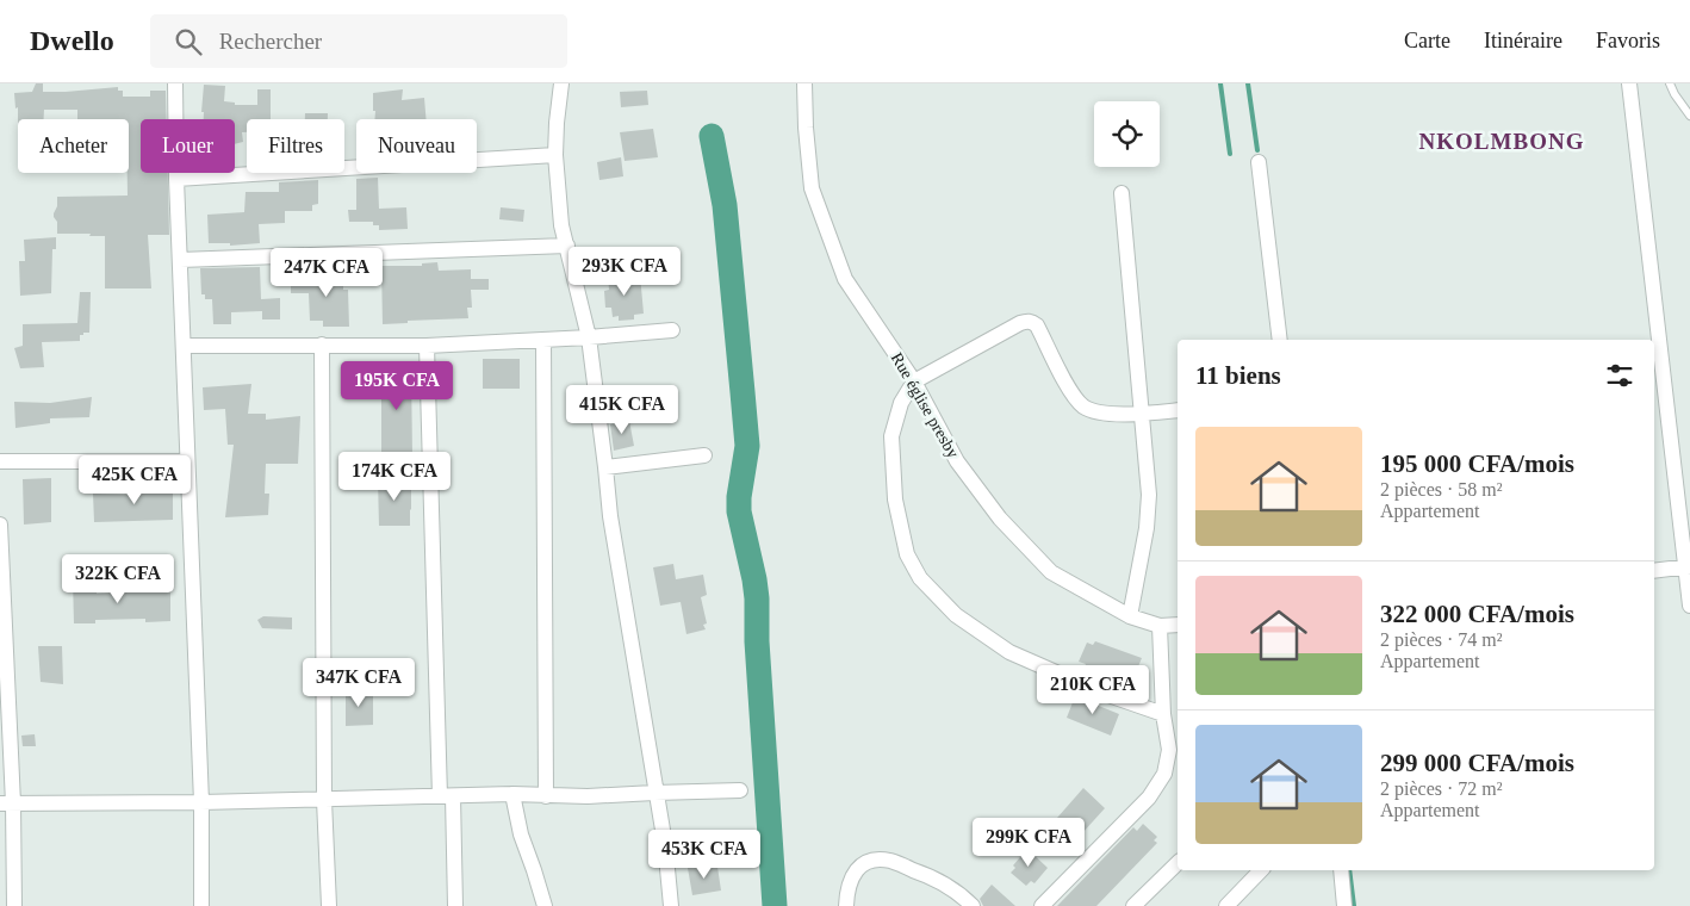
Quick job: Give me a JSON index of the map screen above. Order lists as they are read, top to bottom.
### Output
{
  "streets": {
    "street": ["Rue église presby"]
  },
  "districts": ["NKOLMBONG"],
  "page": {
    "header": "Dwello",
    "search": "Rechercher",
    "nav": ["Carte", "Itinéraire", "Favoris"],
    "chip": [
      "Acheter",
      "Louer",
      "Filtres",
      "Nouveau"
    ],
    "price": [
      "293K CFA",
      "247K CFA",
      "195K CFA",
      "415K CFA",
      "174K CFA",
      "425K CFA",
      "322K CFA",
      "347K CFA",
      "210K CFA",
      "299K CFA",
      "453K CFA"
    ],
    "heading": "11 biens",
    "list": [
      {
        "name": "195 000 CFA/mois",
        "note": "2 pièces · 58 m² · Appartement"
      },
      {
        "name": "322 000 CFA/mois",
        "note": "2 pièces · 74 m² · Appartement"
      },
      {
        "name": "299 000 CFA/mois",
        "note": "2 pièces · 72 m² · Appartement"
      }
    ]
  }
}
